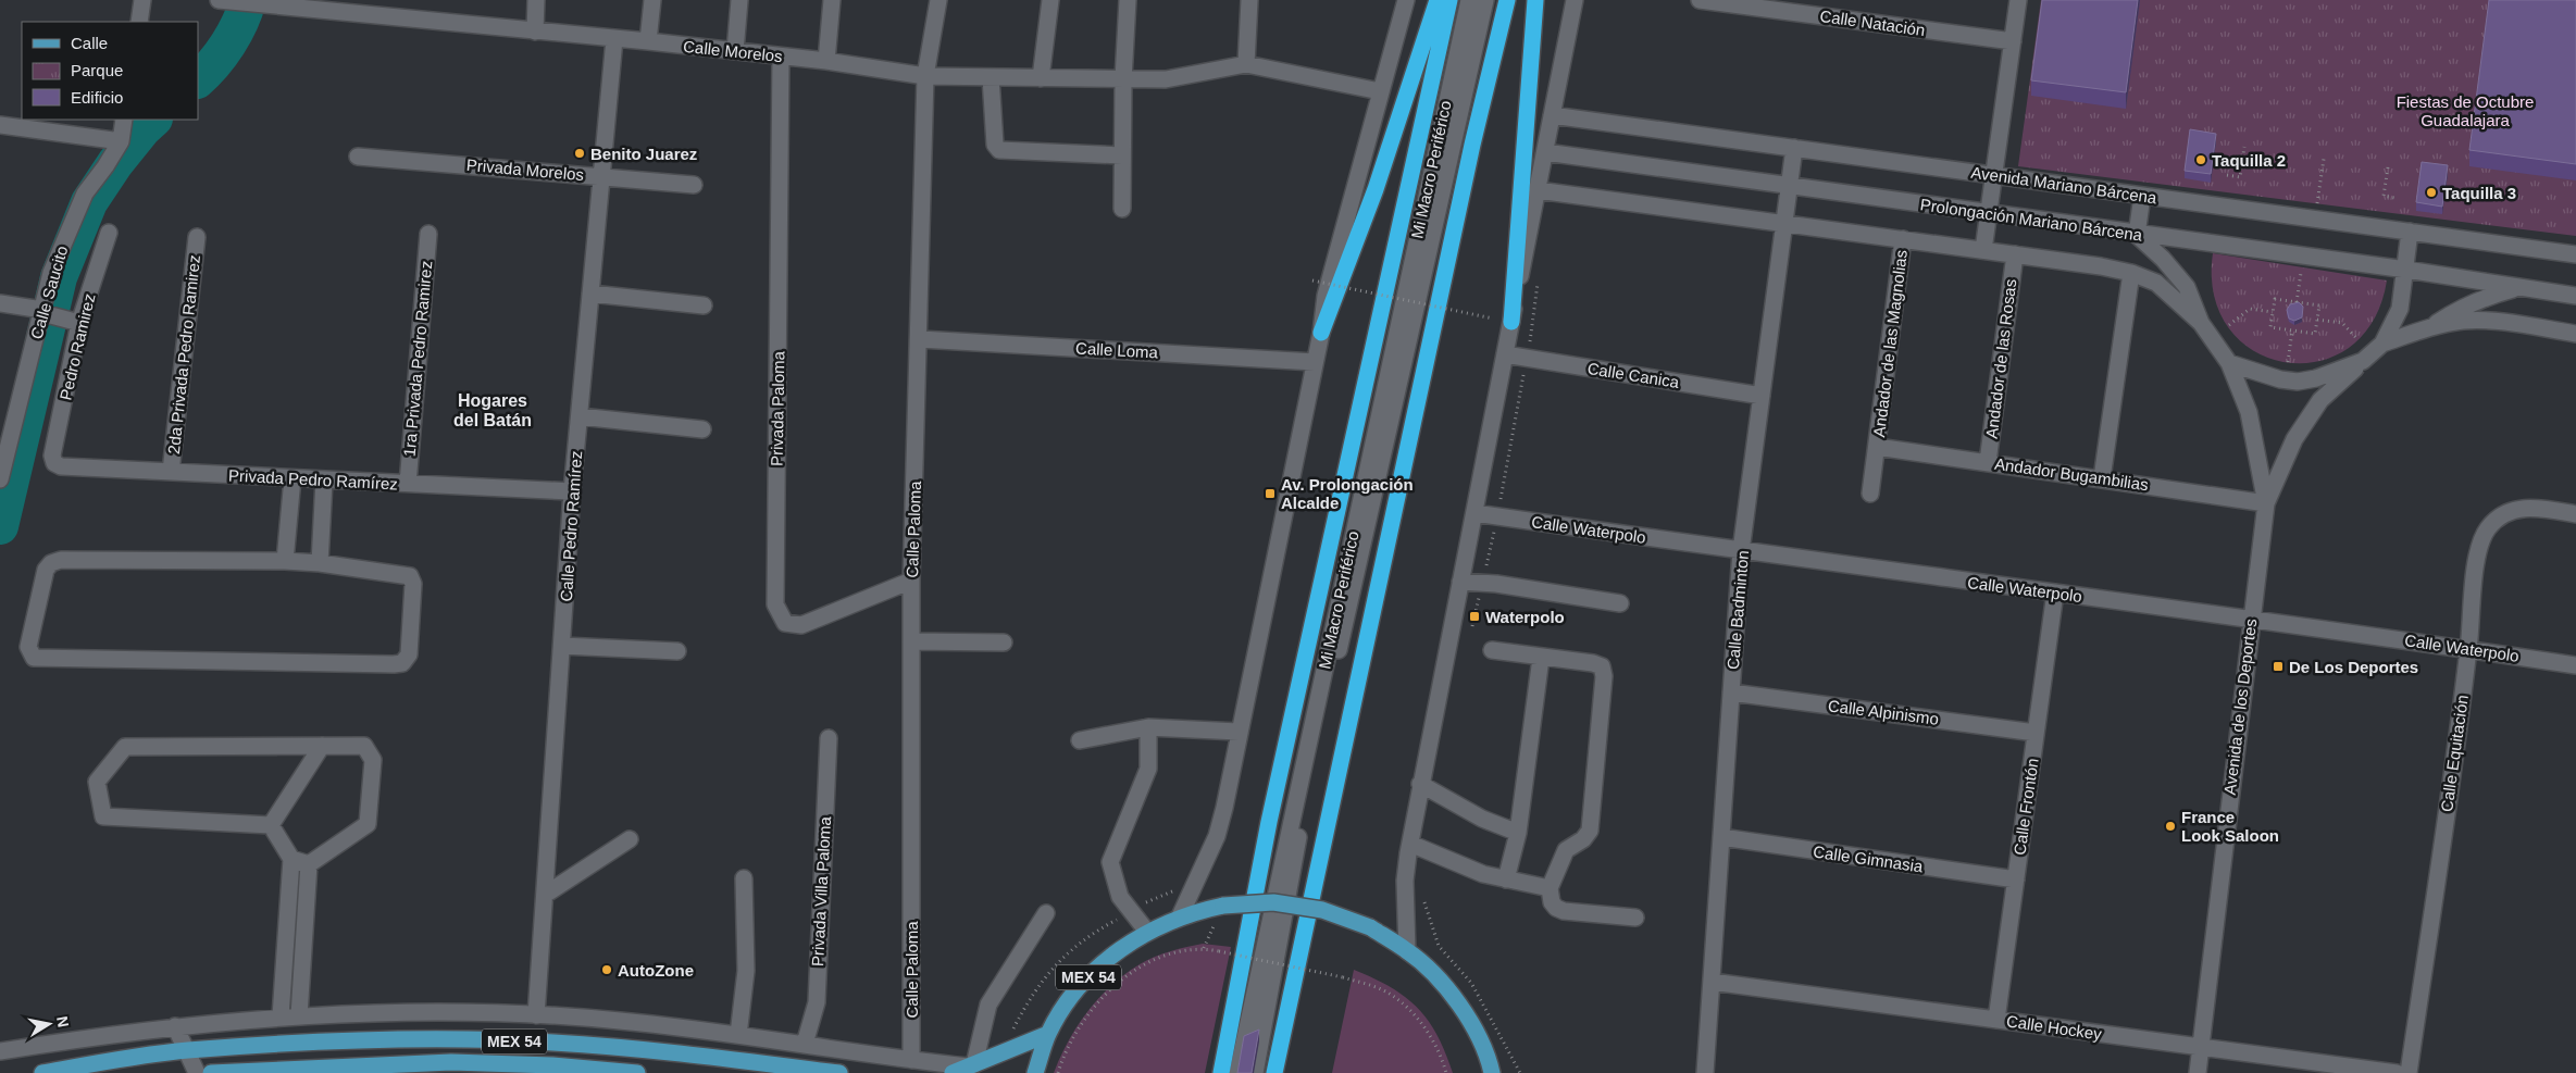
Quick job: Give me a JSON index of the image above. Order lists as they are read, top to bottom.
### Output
{
  "streets": {
    "main road": ["MEX 54"],
    "street": [
      "Calle Natación",
      "Calle Morelos",
      "Privada Morelos",
      "Mi Macro Periférico",
      "Avenida Mariano Bárcena",
      "Prolongación Mariano Bárcena",
      "Calle Saucito",
      "Andador de las Magnolias",
      "Pedro Ramirez",
      "Calle Loma",
      "2da Privada Pedro Ramirez",
      "1ra Privada Pedro Ramirez",
      "Andador de las Rosas",
      "Calle Canica",
      "Privada Paloma",
      "Andador Bugambilias",
      "Privada Pedro Ramírez",
      "Calle Pedro Ramírez",
      "Calle Paloma",
      "Calle Waterpolo",
      "Calle Badminton",
      "Avenida de los Deportes",
      "Calle Alpinismo",
      "Calle Equitación",
      "Calle Frontón",
      "Calle Gimnasia",
      "Privada Villa Paloma",
      "Calle Hockey"
    ]
  },
  "crossings": [
    ["Calle Morelos", "Privada Paloma"],
    ["Calle Morelos", "Calle Pedro Ramírez"],
    ["Calle Morelos", "Calle Paloma"],
    ["Privada Morelos", "Calle Pedro Ramírez"],
    ["Avenida Mariano Bárcena", "Calle Badminton"],
    ["Avenida Mariano Bárcena", "Avenida de los Deportes"],
    ["Prolongación Mariano Bárcena", "Calle Badminton"],
    ["Prolongación Mariano Bárcena", "Avenida de los Deportes"],
    ["Andador de las Magnolias", "Andador Bugambilias"],
    ["Pedro Ramirez", "Privada Pedro Ramírez"],
    ["Calle Loma", "Calle Paloma"],
    ["2da Privada Pedro Ramirez", "Privada Pedro Ramírez"],
    ["1ra Privada Pedro Ramirez", "Privada Pedro Ramírez"],
    ["Andador de las Rosas", "Andador Bugambilias"],
    ["Calle Canica", "Calle Badminton"],
    ["Privada Paloma", "Calle Paloma"],
    ["Andador Bugambilias", "Avenida de los Deportes"],
    ["Privada Pedro Ramírez", "Calle Pedro Ramírez"],
    ["Calle Waterpolo", "Calle Badminton"],
    ["Calle Waterpolo", "Avenida de los Deportes"],
    ["Calle Waterpolo", "Calle Equitación"],
    ["Calle Waterpolo", "Calle Frontón"],
    ["Calle Badminton", "Calle Alpinismo"],
    ["Calle Badminton", "Calle Gimnasia"],
    ["Calle Badminton", "Calle Hockey"],
    ["Avenida de los Deportes", "Calle Hockey"],
    ["Calle Alpinismo", "Calle Frontón"],
    ["Calle Frontón", "Calle Gimnasia"],
    ["Calle Frontón", "Calle Hockey"]
  ],
  "districts": ["Hogares del Batán"],
  "parks": ["Fiestas de Octubre Guadalajara"],
  "places": {
    "other": [
      "Benito Juarez",
      "Taquilla 2",
      "Taquilla 3",
      "France Look Saloon",
      "AutoZone"
    ],
    "transit": ["Av. Prolongación Alcalde", "Waterpolo", "De Los Deportes"]
  },
  "legend": ["Calle", "Parque", "Edificio"],
  "north": "right"
}
